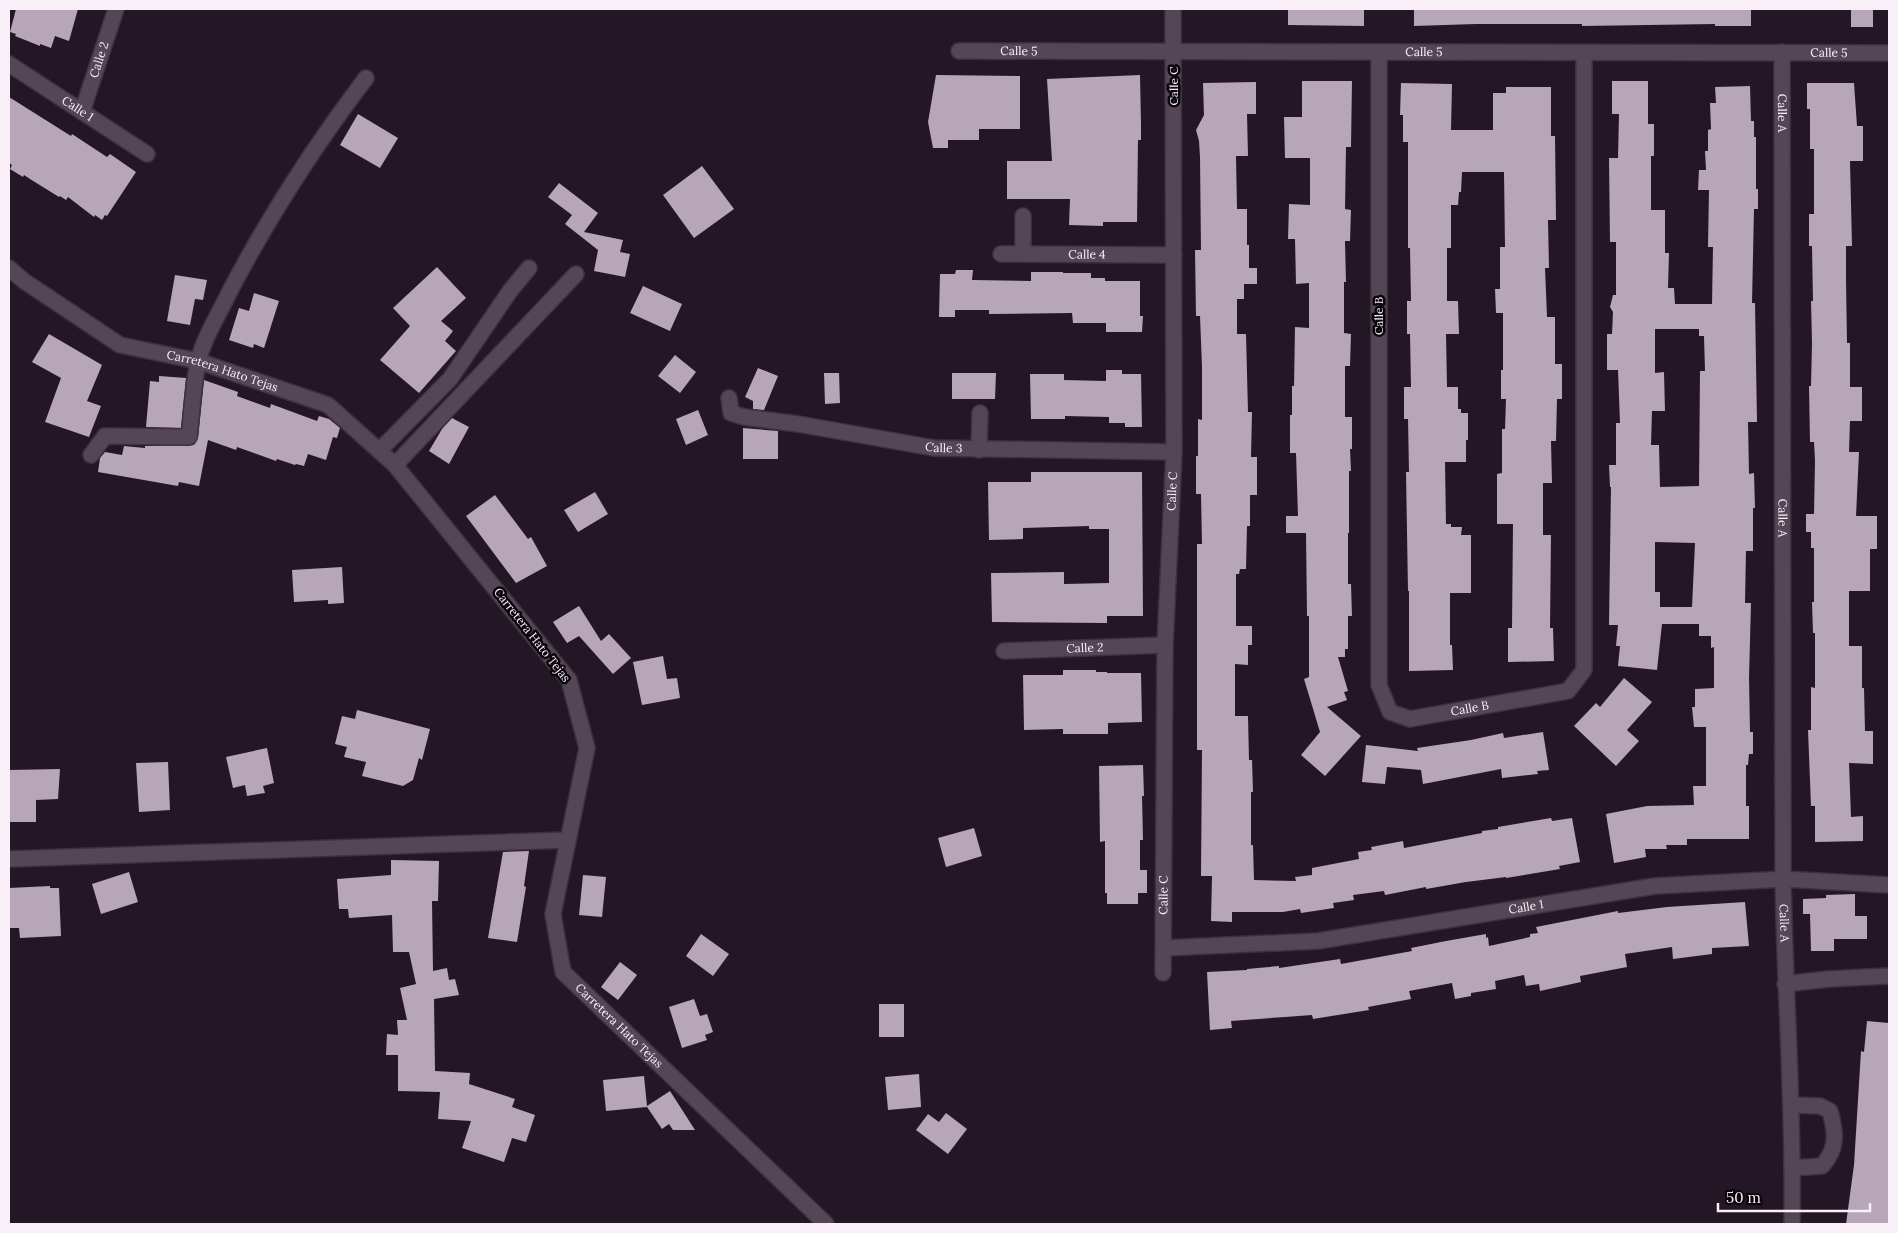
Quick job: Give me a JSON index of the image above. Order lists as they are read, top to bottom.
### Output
{
  "streets": {
    "street": [
      "Calle 5",
      "Calle 2",
      "Calle C",
      "Calle 1",
      "Calle A",
      "Calle 4",
      "Calle B",
      "Carretera Hato Tejas",
      "Calle 3"
    ]
  },
  "crossings": [
    ["Calle 5", "Calle C"],
    ["Calle 5", "Calle A"],
    ["Calle 5", "Calle B"],
    ["Calle 2", "Calle C"],
    ["Calle 2", "Calle 1"],
    ["Calle C", "Calle 1"],
    ["Calle C", "Calle 4"],
    ["Calle C", "Calle 3"],
    ["Calle 1", "Calle A"]
  ],
  "scale_bar": "50 m"
}
